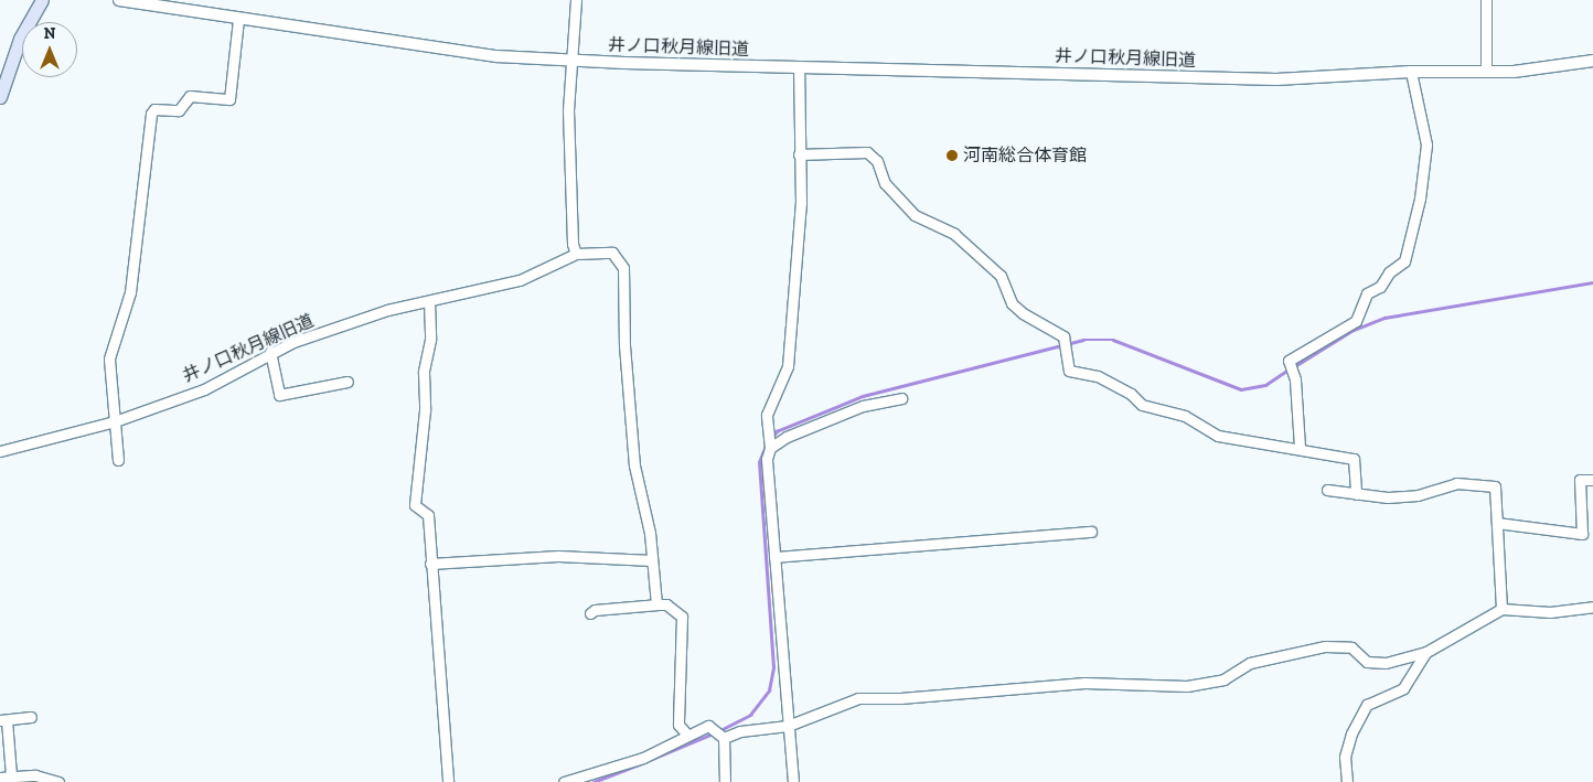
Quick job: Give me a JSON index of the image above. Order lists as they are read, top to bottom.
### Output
{
  "streets": {
    "street": ["井ノ口秋月線旧道"]
  },
  "places": ["河南総合体育館"],
  "north": "top"
}
